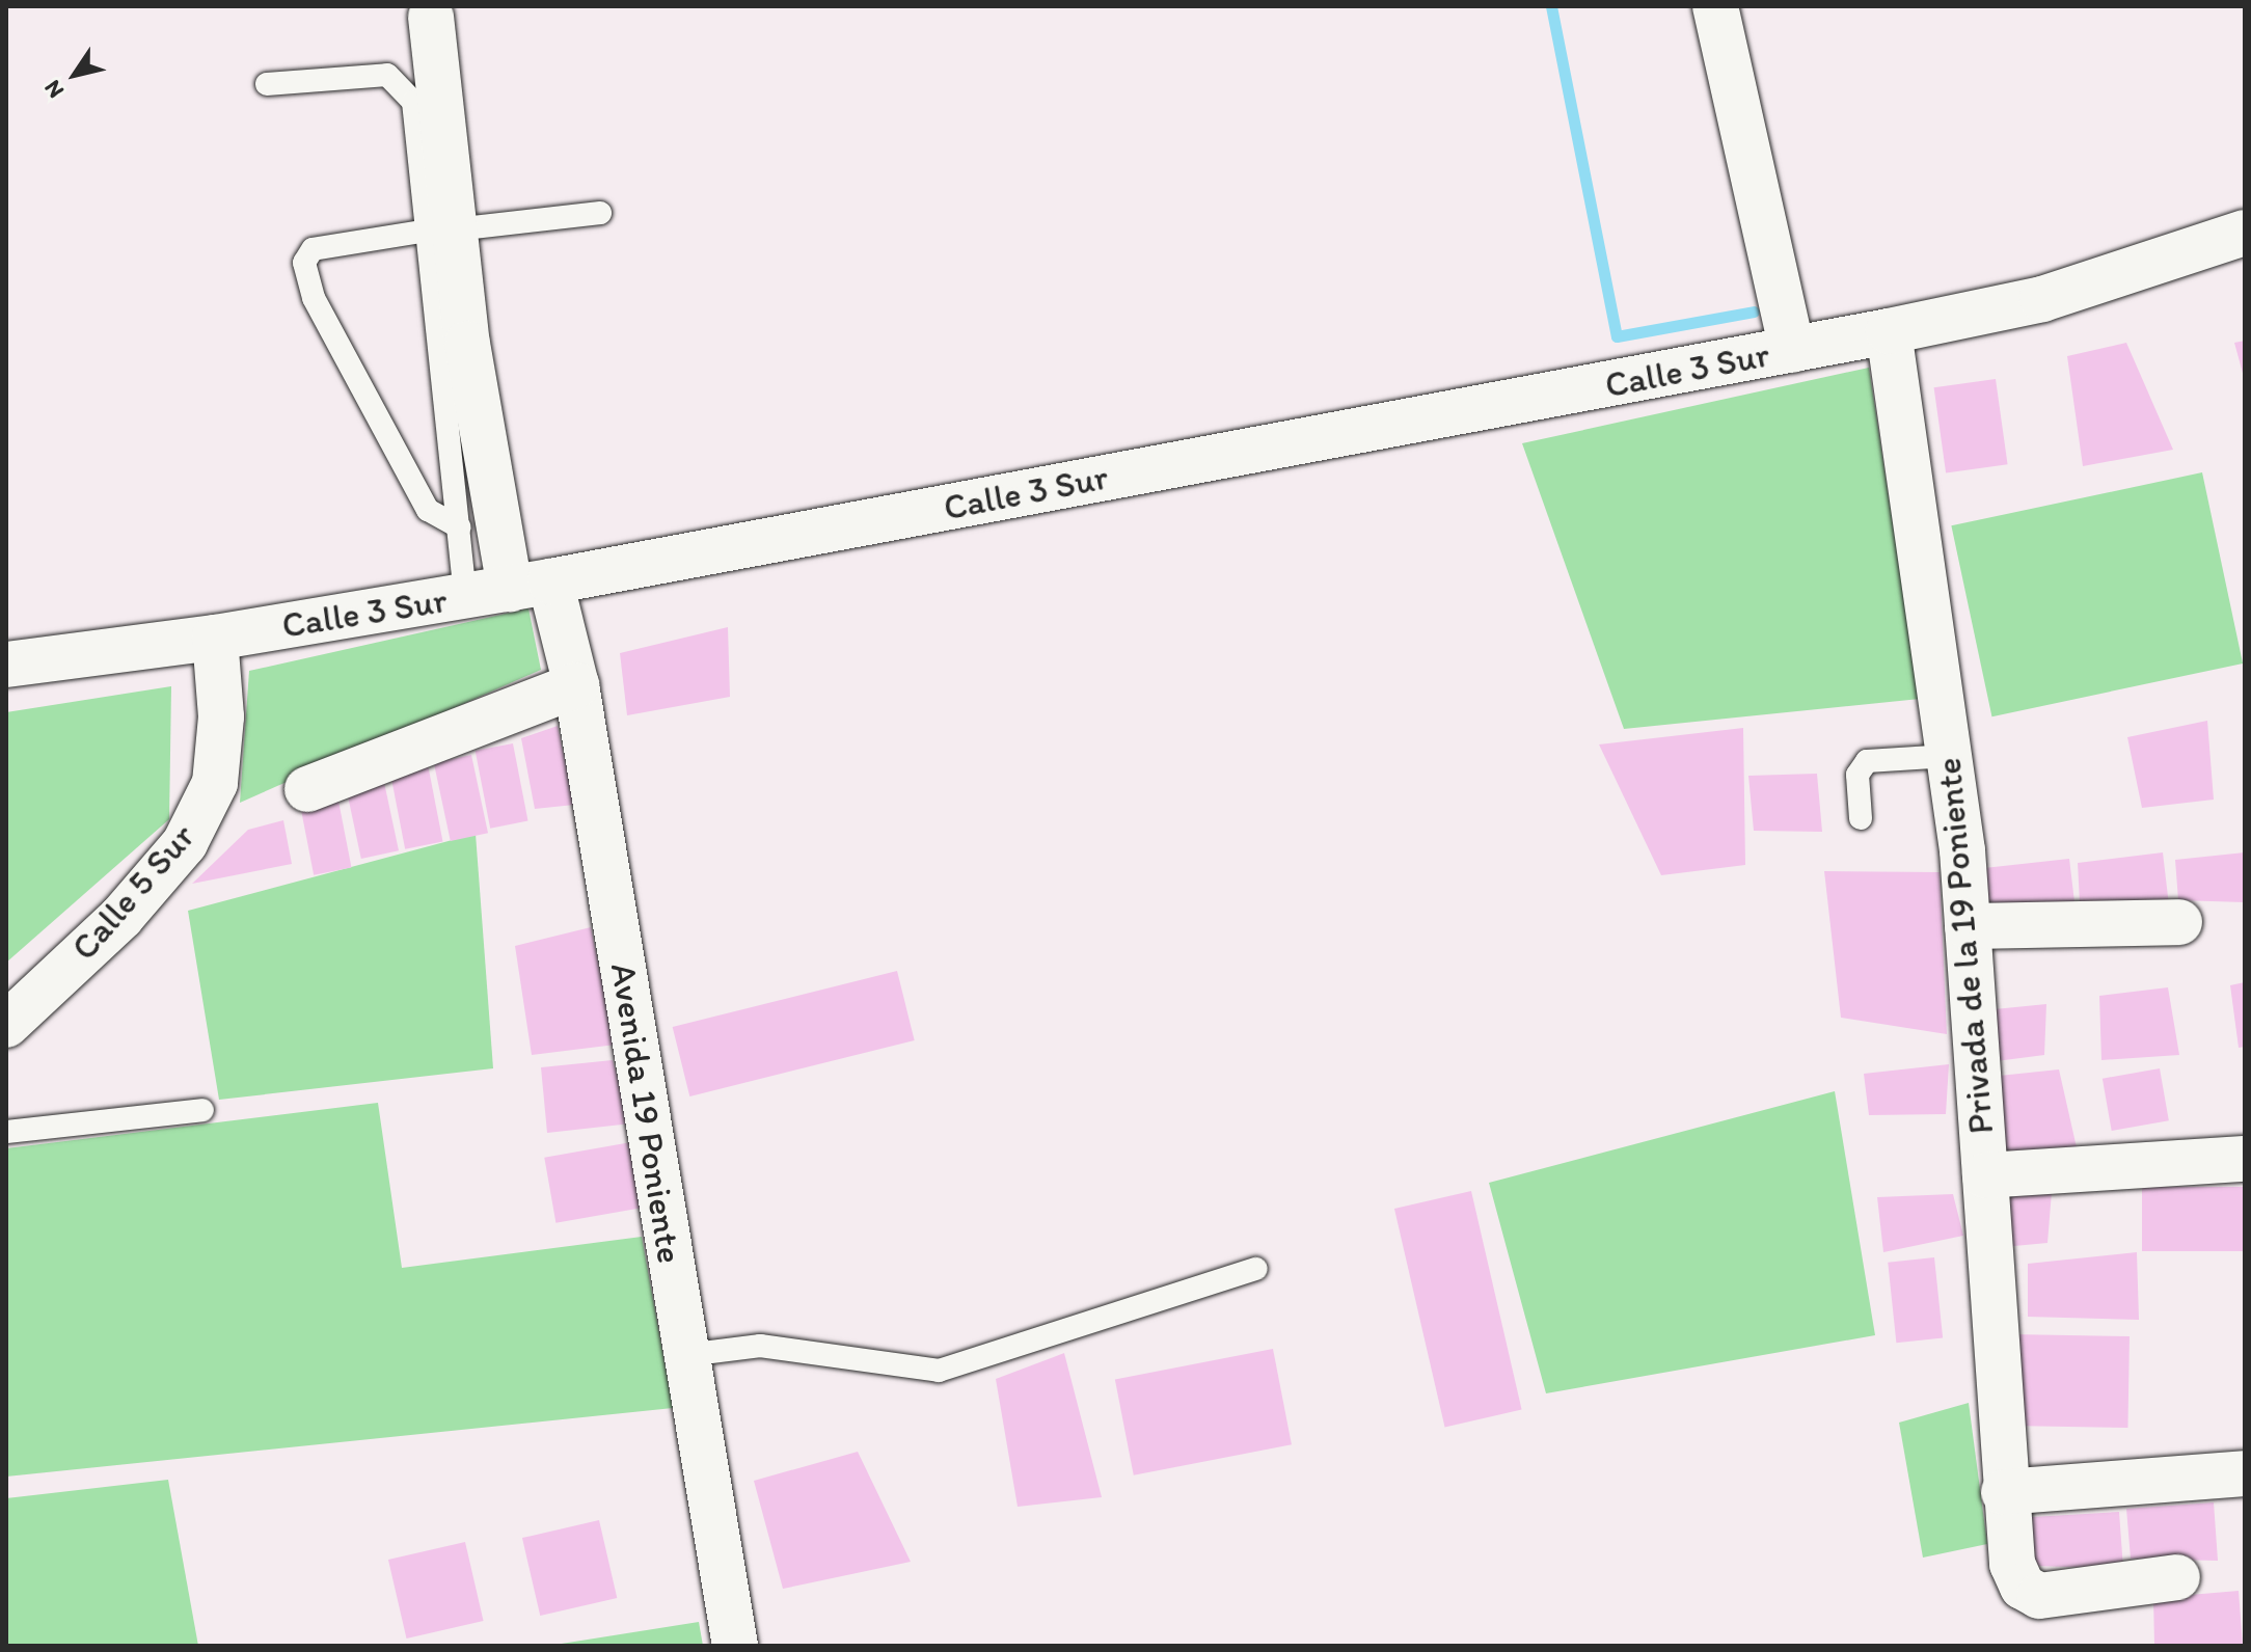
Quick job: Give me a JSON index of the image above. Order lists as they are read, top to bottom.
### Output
{
  "streets": {
    "street": [
      "Calle 3 Sur",
      "Calle 5 Sur",
      "Privada de la 19 Poniente",
      "Avenida 19 Poniente"
    ]
  },
  "crossings": [
    ["Calle 3 Sur", "Calle 5 Sur"],
    ["Calle 3 Sur", "Privada de la 19 Poniente"],
    ["Calle 3 Sur", "Avenida 19 Poniente"]
  ],
  "north": "bottom left"
}
